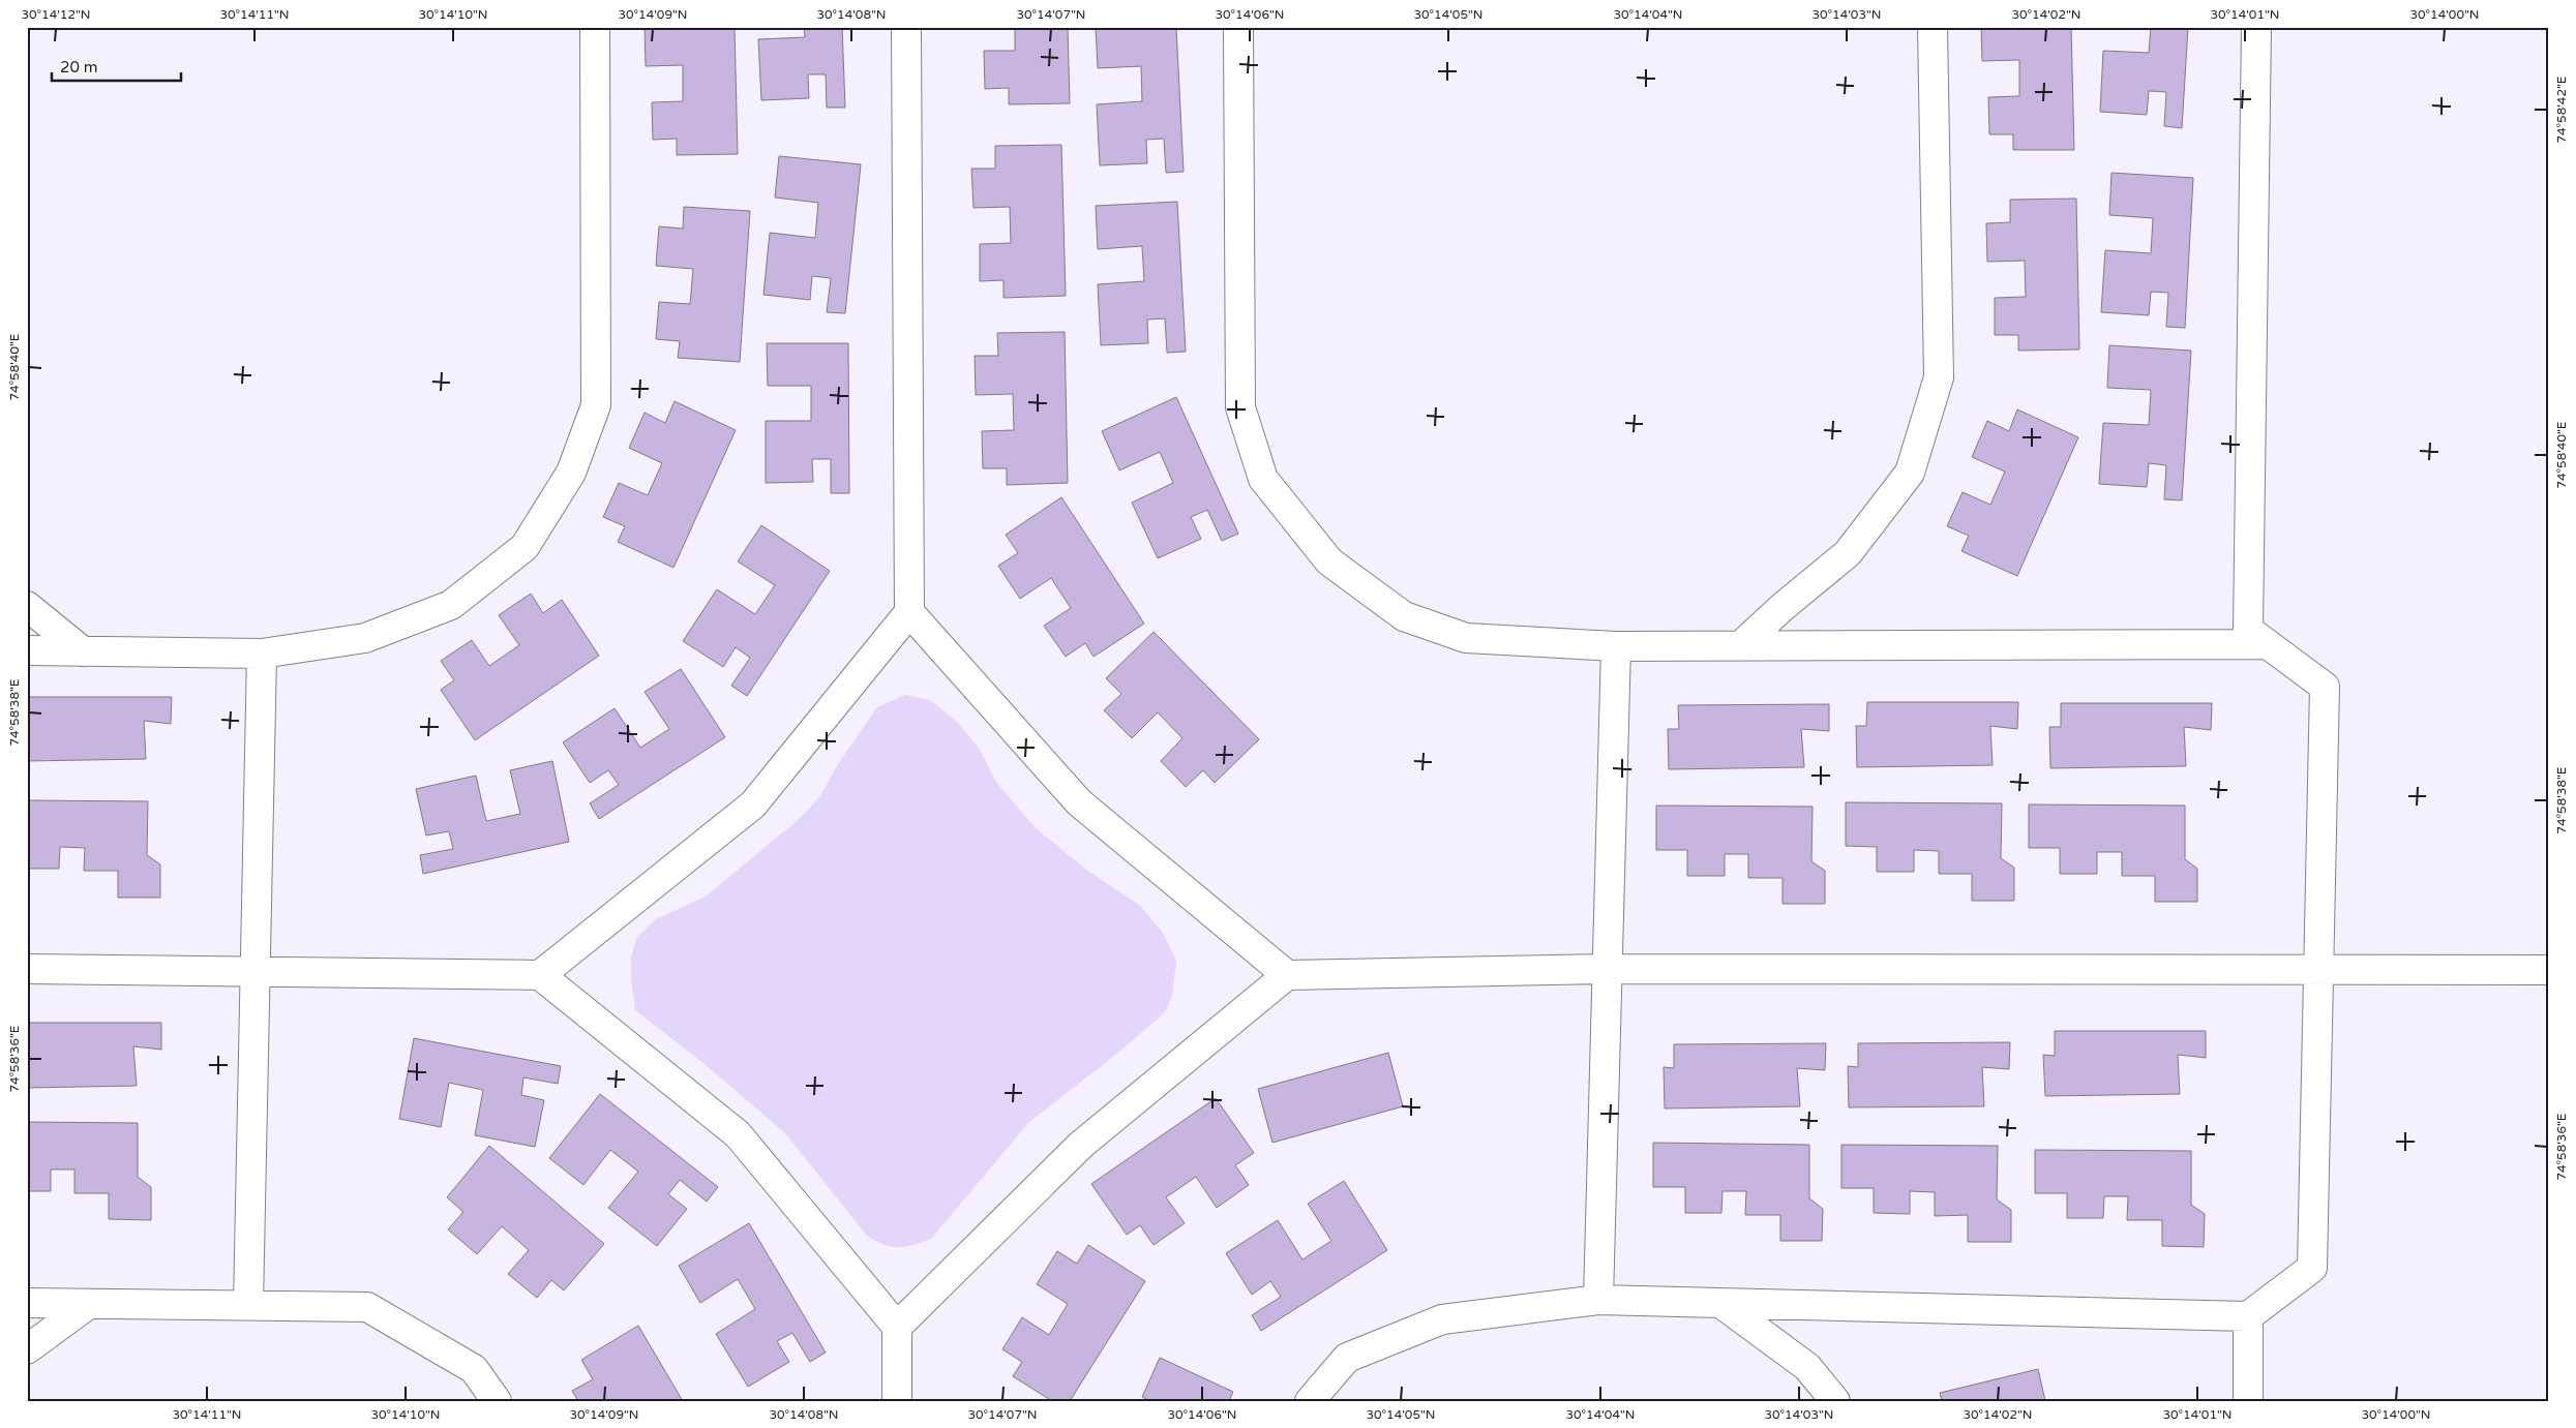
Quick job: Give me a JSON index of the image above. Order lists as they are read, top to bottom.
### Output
{
  "scale_bar": "20 m",
  "coordinates": [
    "30°14'12\"N",
    "30°14'11\"N",
    "30°14'10\"N",
    "30°14'09\"N",
    "30°14'08\"N",
    "30°14'07\"N",
    "30°14'06\"N",
    "30°14'05\"N",
    "30°14'04\"N",
    "30°14'03\"N",
    "30°14'02\"N",
    "30°14'01\"N",
    "30°14'00\"N",
    "74°58'42\"E",
    "74°58'40\"E",
    "74°58'38\"E",
    "74°58'36\"E"
  ]
}
